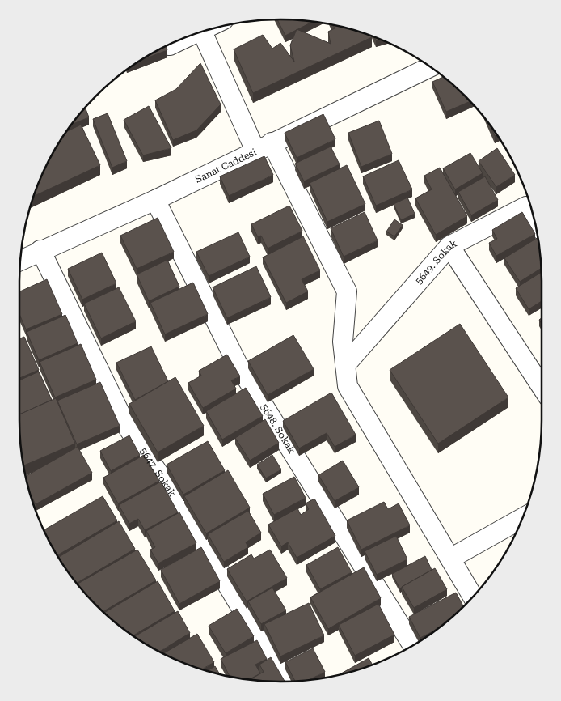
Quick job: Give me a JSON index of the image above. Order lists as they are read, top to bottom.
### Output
{
  "streets": {
    "street": [
      "Sanat Caddesi",
      "5649. Sokak",
      "5648. Sokak",
      "5647. Sokak"
    ]
  },
  "crossings": [
    ["Sanat Caddesi", "5648. Sokak"],
    ["Sanat Caddesi", "5647. Sokak"]
  ]
}
